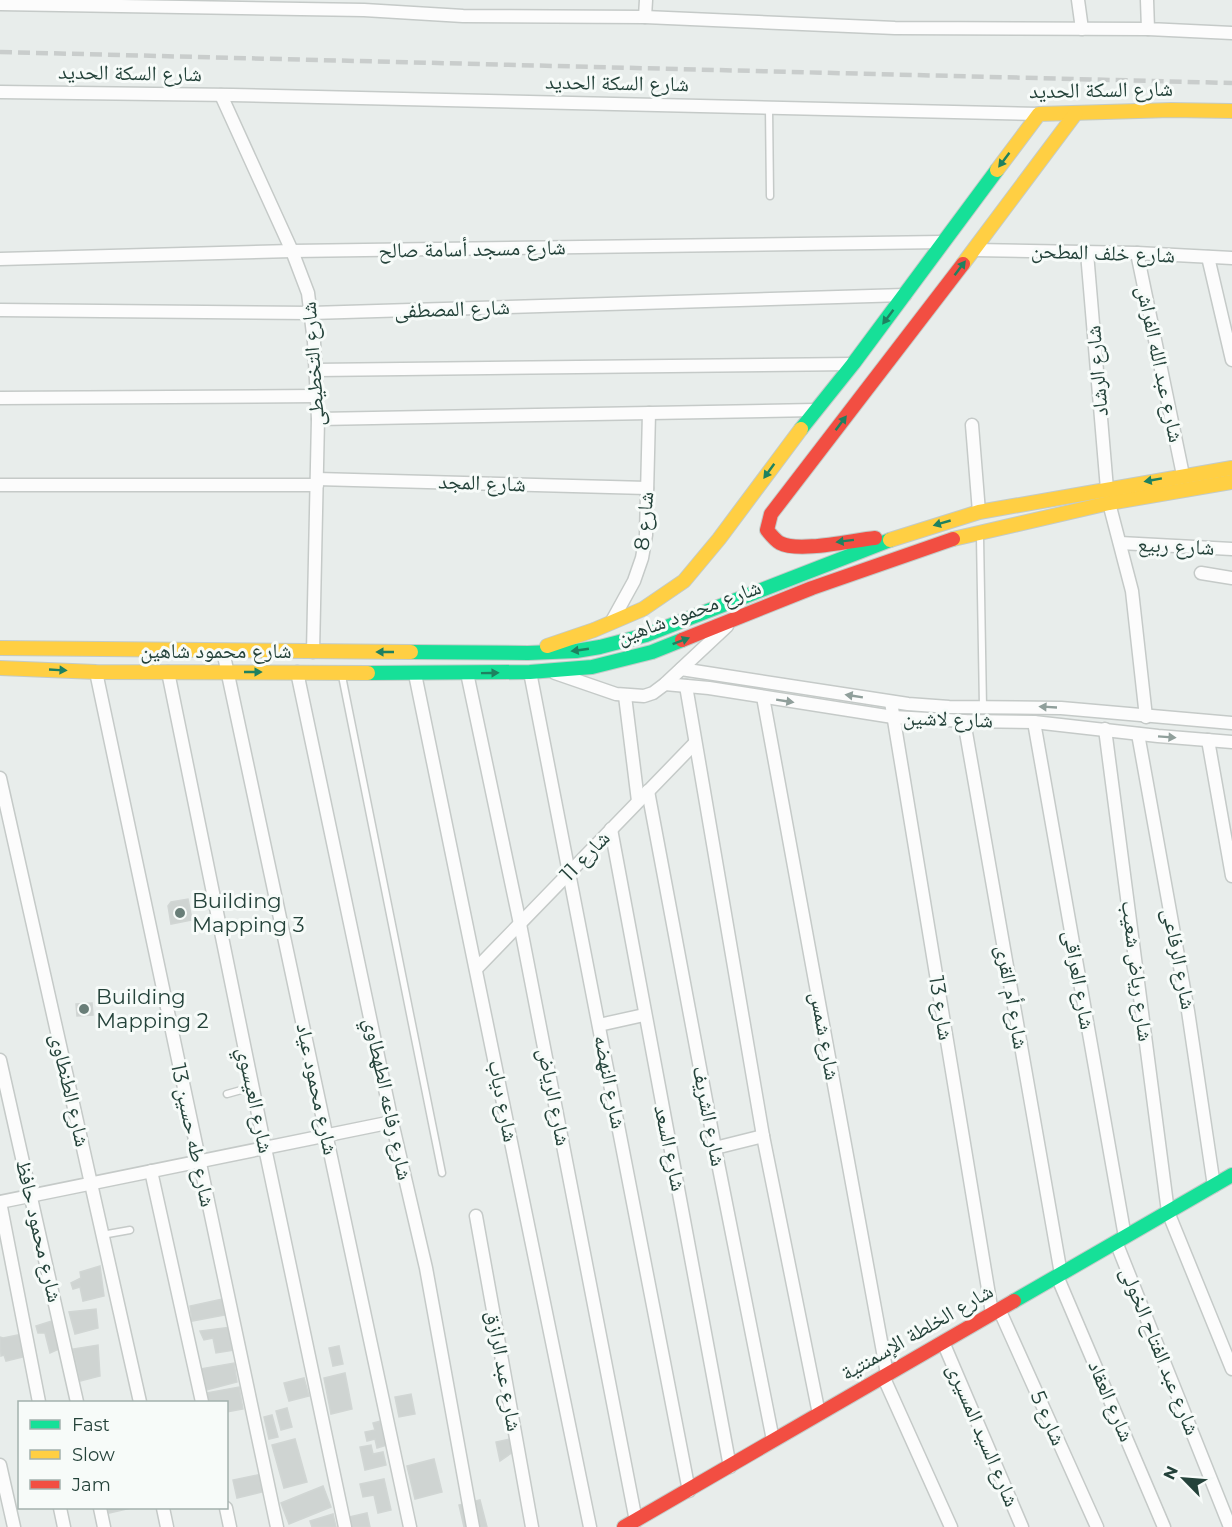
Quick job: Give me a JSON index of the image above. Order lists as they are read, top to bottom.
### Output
{
  "streets": {
    "main road": ["شارع السكة الحديد", "شارع محمود شاهين", "شارع الخلطة الإسمنتية"],
    "street": [
      "شارع مسجد أسامة صالح",
      "شارع خلف المطحن",
      "شارع المصطفى",
      "شارع التخطيطى",
      "شارع عبد الله الفراش",
      "شارع الرشاد",
      "شارع المجد",
      "شارع 8",
      "شارع ربيع",
      "شارع لاشين",
      "شارع 11",
      "شارع الرفاعى",
      "شارع رياض شعيب",
      "شارع العراقى",
      "شارع أم القرى",
      "شارع 13",
      "شارع شمس",
      "شارع النهضه",
      "شارع محمود عياد",
      "شارع الطنطاوى",
      "شارع الرياض",
      "شارع رفاعه الطهطاوي",
      "شارع العيسوي",
      "شارع دياب",
      "شارع الشريف",
      "شارع طه حسين 13",
      "شارع السعد",
      "شارع محمود حافظ",
      "شارع عبد الفتاح الخولى",
      "شارع عبد الرازق",
      "شارع العقاد",
      "شارع 5",
      "شارع السيد المسيرى"
    ]
  },
  "crossings": [
    ["شارع السكة الحديد", "شارع التخطيطى"],
    ["شارع مسجد أسامة صالح", "شارع التخطيطى"],
    ["شارع خلف المطحن", "شارع عبد الله الفراش"],
    ["شارع خلف المطحن", "شارع الرشاد"],
    ["شارع المصطفى", "شارع التخطيطى"],
    ["شارع التخطيطى", "شارع المجد"],
    ["شارع التخطيطى", "شارع محمود شاهين"],
    ["شارع عبد الله الفراش", "شارع محمود شاهين"],
    ["شارع الرشاد", "شارع محمود شاهين"],
    ["شارع المجد", "شارع 8"],
    ["شارع محمود شاهين", "شارع النهضه"],
    ["شارع محمود شاهين", "شارع محمود عياد"],
    ["شارع محمود شاهين", "شارع الرياض"],
    ["شارع محمود شاهين", "شارع رفاعه الطهطاوي"],
    ["شارع محمود شاهين", "شارع العيسوي"],
    ["شارع محمود شاهين", "شارع دياب"],
    ["شارع محمود شاهين", "شارع طه حسين 13"],
    ["شارع لاشين", "شارع الرفاعى"],
    ["شارع لاشين", "شارع رياض شعيب"],
    ["شارع لاشين", "شارع العراقى"],
    ["شارع لاشين", "شارع أم القرى"],
    ["شارع لاشين", "شارع 13"],
    ["شارع لاشين", "شارع شمس"],
    ["شارع 11", "شارع النهضه"],
    ["شارع 11", "شارع الرياض"],
    ["شارع 11", "شارع دياب"],
    ["شارع 11", "شارع الشريف"],
    ["شارع 11", "شارع السعد"],
    ["شارع الرفاعى", "شارع الخلطة الإسمنتية"],
    ["شارع رياض شعيب", "شارع الخلطة الإسمنتية"],
    ["شارع العراقى", "شارع الخلطة الإسمنتية"],
    ["شارع العراقى", "شارع عبد الفتاح الخولى"],
    ["شارع أم القرى", "شارع الخلطة الإسمنتية"],
    ["شارع أم القرى", "شارع العقاد"],
    ["شارع 13", "شارع الخلطة الإسمنتية"],
    ["شارع 13", "شارع 5"],
    ["شارع شمس", "شارع الخلطة الإسمنتية"],
    ["شارع النهضه", "شارع الخلطة الإسمنتية"],
    ["شارع الرياض", "شارع الخلطة الإسمنتية"],
    ["شارع الشريف", "شارع الخلطة الإسمنتية"],
    ["شارع السعد", "شارع الخلطة الإسمنتية"],
    ["شارع الخلطة الإسمنتية", "شارع عبد الفتاح الخولى"],
    ["شارع الخلطة الإسمنتية", "شارع العقاد"],
    ["شارع الخلطة الإسمنتية", "شارع 5"],
    ["شارع الخلطة الإسمنتية", "شارع السيد المسيرى"]
  ],
  "places": ["Building Mapping 3", "Building Mapping 2"],
  "legend": ["Fast", "Slow", "Jam"],
  "north": "top left"
}
